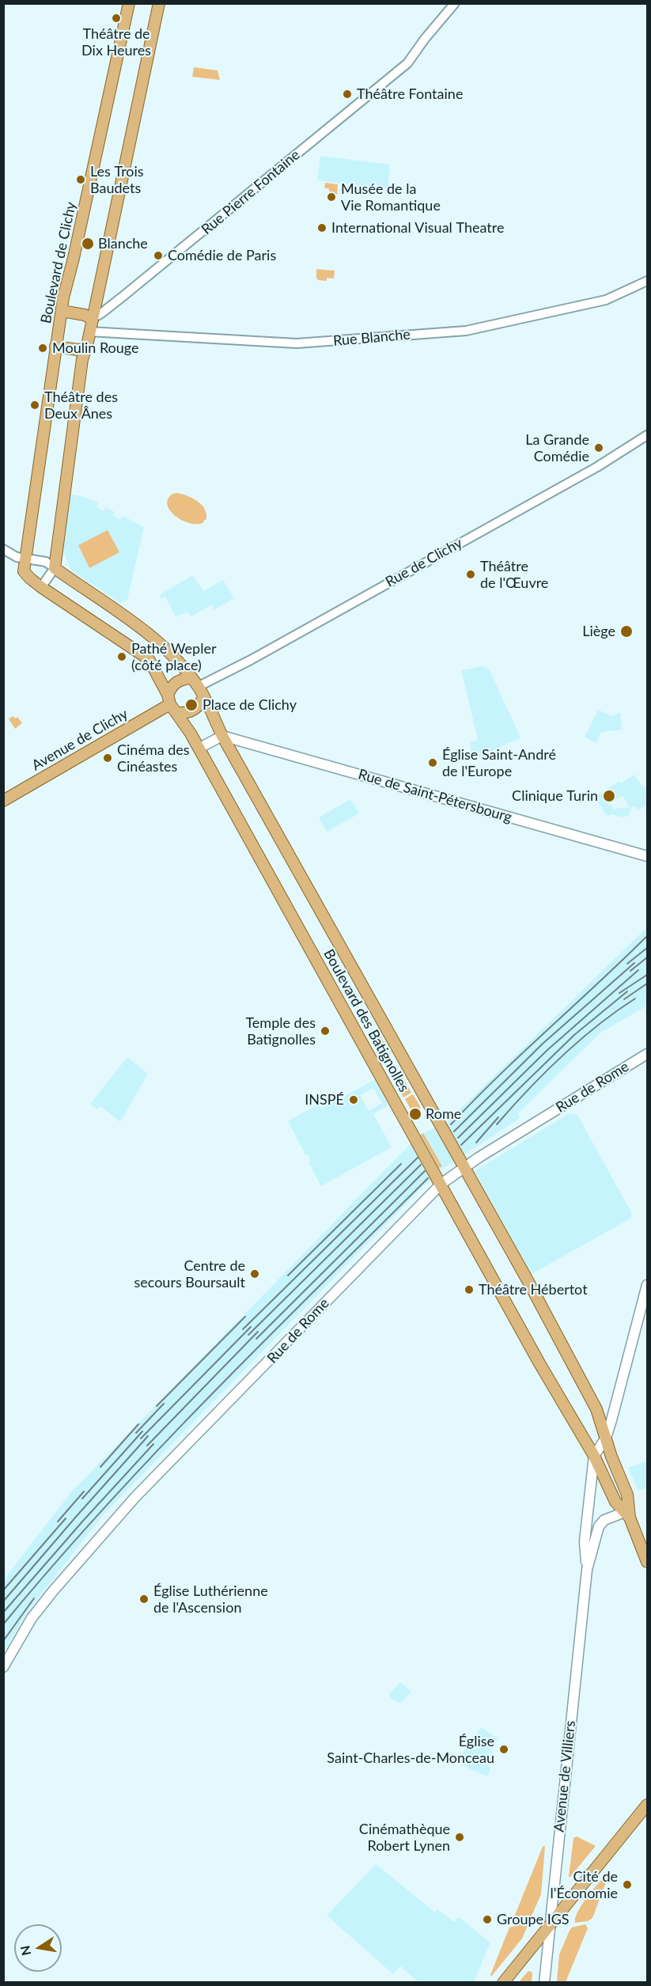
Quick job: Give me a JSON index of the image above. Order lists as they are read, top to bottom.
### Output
{
  "streets": {
    "main road": [
      "Boulevard de Clichy",
      "Avenue de Clichy",
      "Rue de Saint-Pétersbourg",
      "Boulevard des Batignolles",
      "Rue de Rome",
      "Avenue de Villiers"
    ],
    "street": ["Rue Pierre Fontaine", "Rue Blanche", "Rue de Clichy"]
  },
  "crossings": [
    ["Boulevard de Clichy", "Rue de Clichy"],
    ["Boulevard de Clichy", "Avenue de Clichy"],
    ["Rue de Clichy", "Avenue de Clichy"],
    ["Rue de Saint-Pétersbourg", "Boulevard des Batignolles"],
    ["Boulevard des Batignolles", "Rue de Rome"],
    ["Boulevard des Batignolles", "Avenue de Villiers"]
  ],
  "places": [
    "Théâtre de Dix Heures",
    "Théâtre Fontaine",
    "Les Trois Baudets",
    "Musée de la Vie Romantique",
    "International Visual Theatre",
    "Blanche",
    "Comédie de Paris",
    "Moulin Rouge",
    "Théâtre des Deux Ânes",
    "La Grande Comédie",
    "Théâtre de l'Œuvre",
    "Liège",
    "Pathé Wepler (côté place)",
    "Place de Clichy",
    "Cinéma des Cinéastes",
    "Église Saint-André de l'Europe",
    "Clinique Turin",
    "Temple des Batignolles",
    "INSPÉ",
    "Rome",
    "Centre de secours Boursault",
    "Théâtre Hébertot",
    "Église Luthérienne de l'Ascension",
    "Église Saint-Charles-de-Monceau",
    "Cinémathèque Robert Lynen",
    "Cité de l'Économie",
    "Groupe IGS"
  ],
  "north": "left"
}
